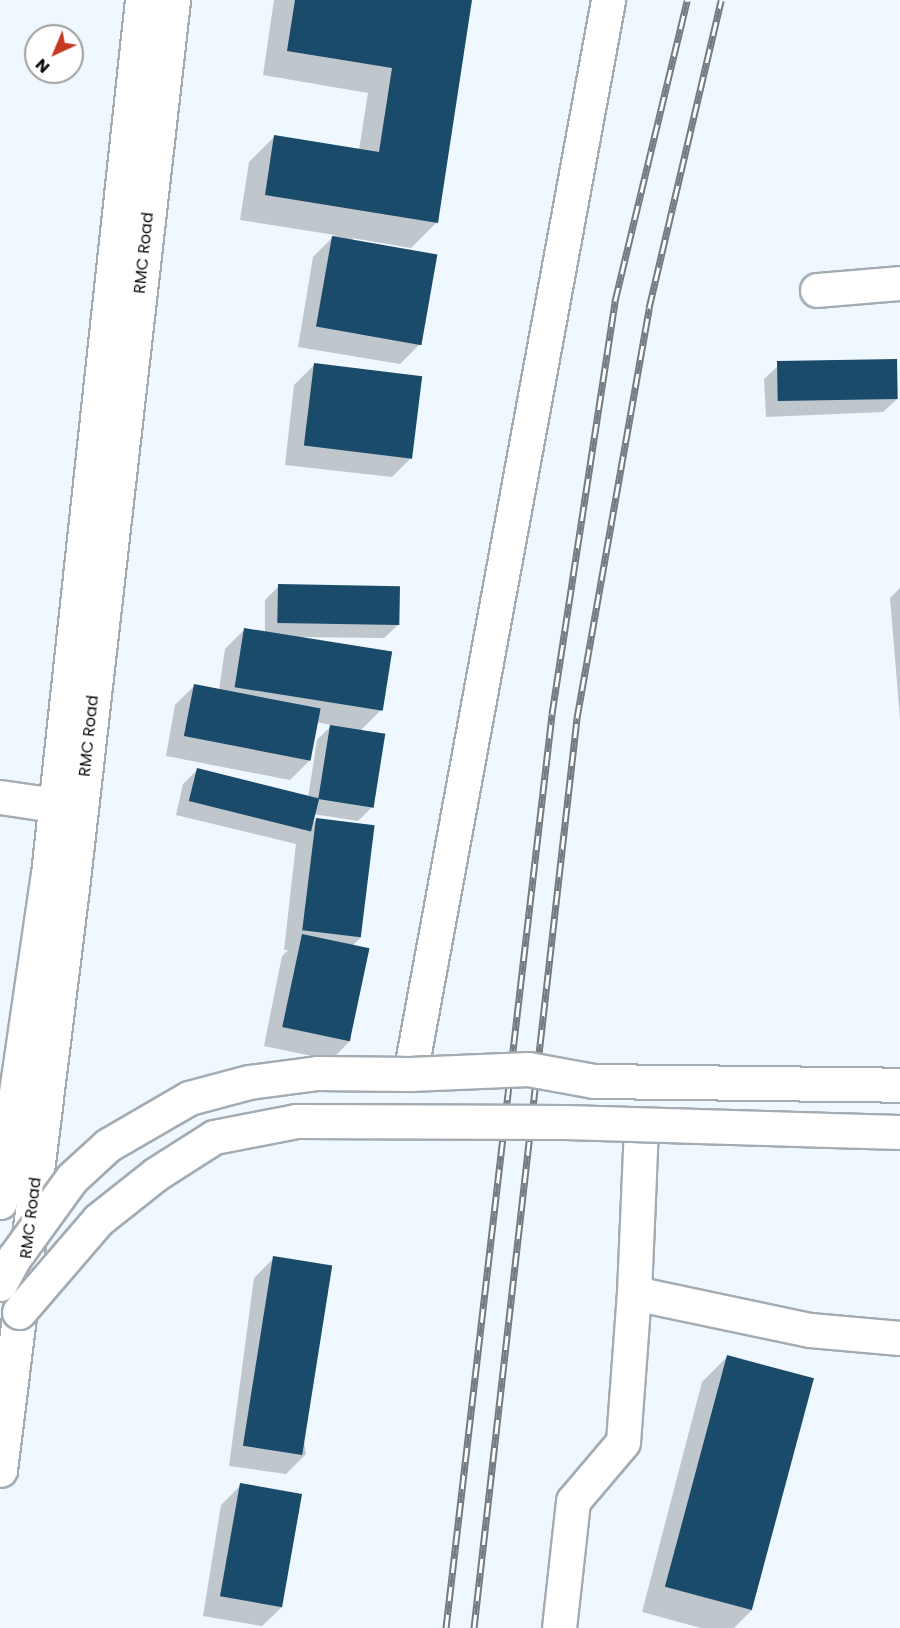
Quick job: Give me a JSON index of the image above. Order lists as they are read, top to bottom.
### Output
{
  "streets": {
    "street": ["RMC Road"]
  },
  "north": "bottom left"
}
